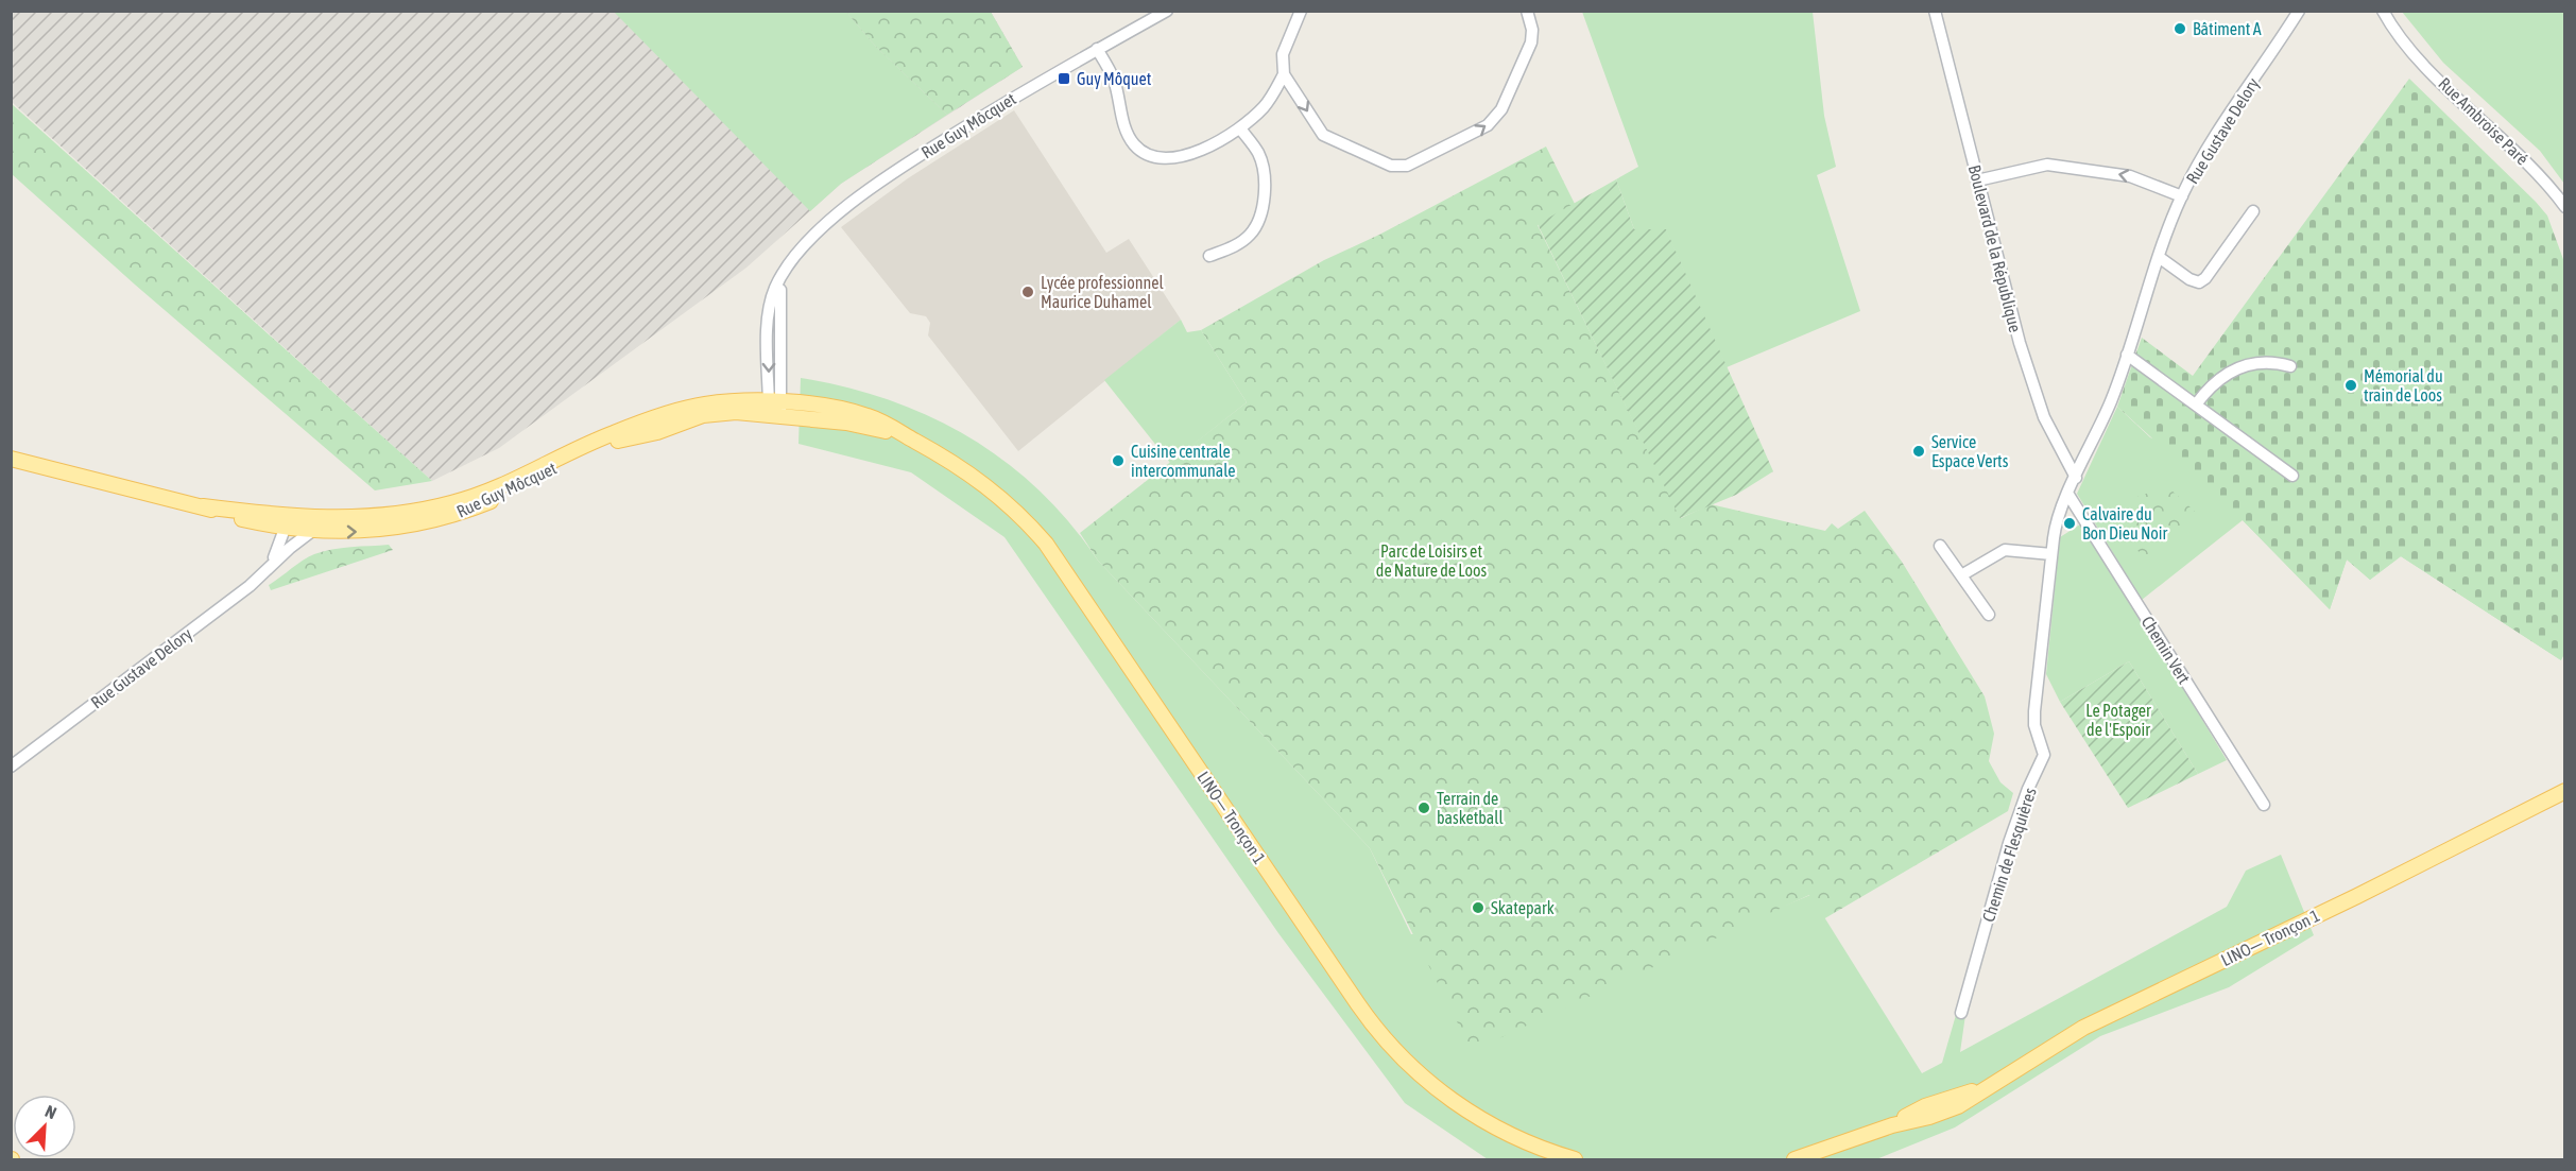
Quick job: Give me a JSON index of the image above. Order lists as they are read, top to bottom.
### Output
{
  "streets": {
    "main road": ["Rue Guy Môcquet", "LINO— Tronçon 1"],
    "street": [
      "Rue Ambroise Paré",
      "Rue Gustave Delory",
      "Boulevard de la République",
      "Chemin Vert",
      "Chemin de Flesquières"
    ]
  },
  "crossings": [
    ["Rue Guy Môcquet", "Rue Gustave Delory"],
    ["Rue Guy Môcquet", "LINO— Tronçon 1"],
    ["Rue Gustave Delory", "Boulevard de la République"],
    ["Rue Gustave Delory", "Chemin Vert"],
    ["Rue Gustave Delory", "Chemin de Flesquières"]
  ],
  "parks": ["Parc de Loisirs et de Nature de Loos", "Le Potager de l'Espoir"],
  "places": {
    "other": [
      "Bâtiment A",
      "Lycée professionnel Maurice Duhamel",
      "Mémorial du train de Loos",
      "Service Espace Verts",
      "Cuisine centrale intercommunale",
      "Calvaire du Bon Dieu Noir",
      "Terrain de basketball",
      "Skatepark"
    ],
    "transit": ["Guy Môquet"]
  },
  "north": "top right"
}
